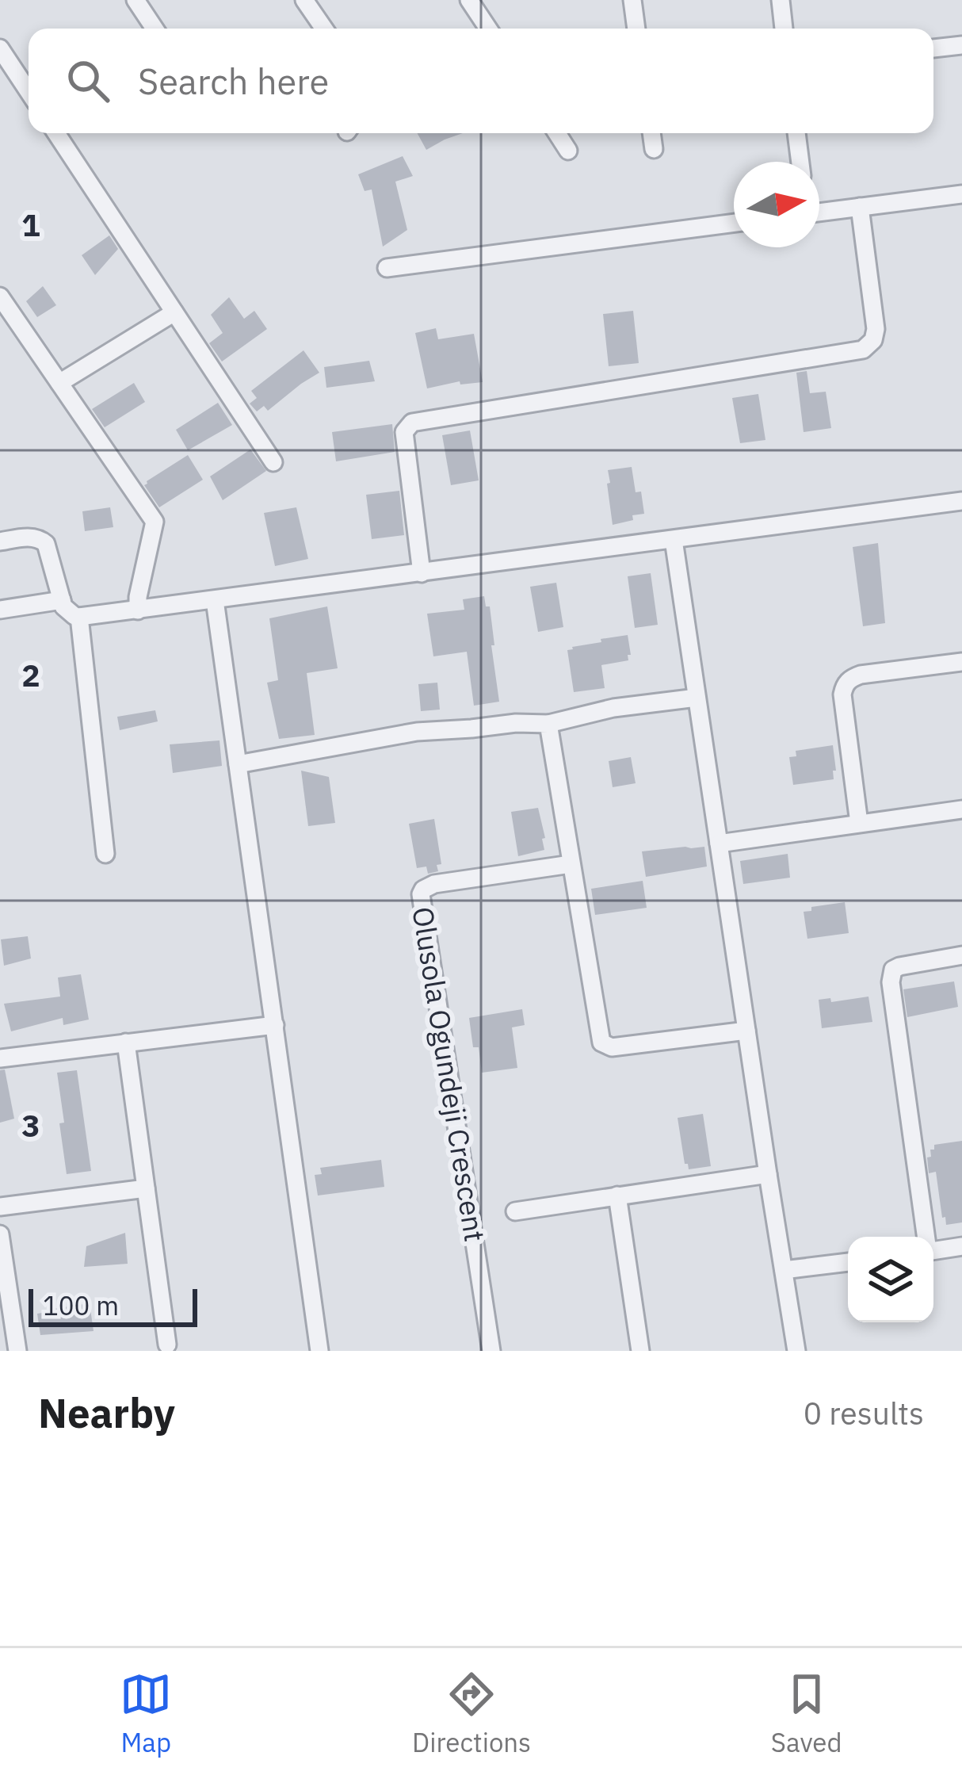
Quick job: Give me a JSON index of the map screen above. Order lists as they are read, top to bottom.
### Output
{
  "streets": {
    "street": ["Olusola Ogundeji Crescent"]
  },
  "scale_bar": "100 m",
  "north": "right",
  "page": {
    "search": "Search here",
    "scale": "100 m",
    "heading": ["Nearby", "0 results"],
    "nav": ["Map", "Directions", "Saved"]
  },
  "grid": {
    "rows": ["1", "2", "3"]
  }
}
